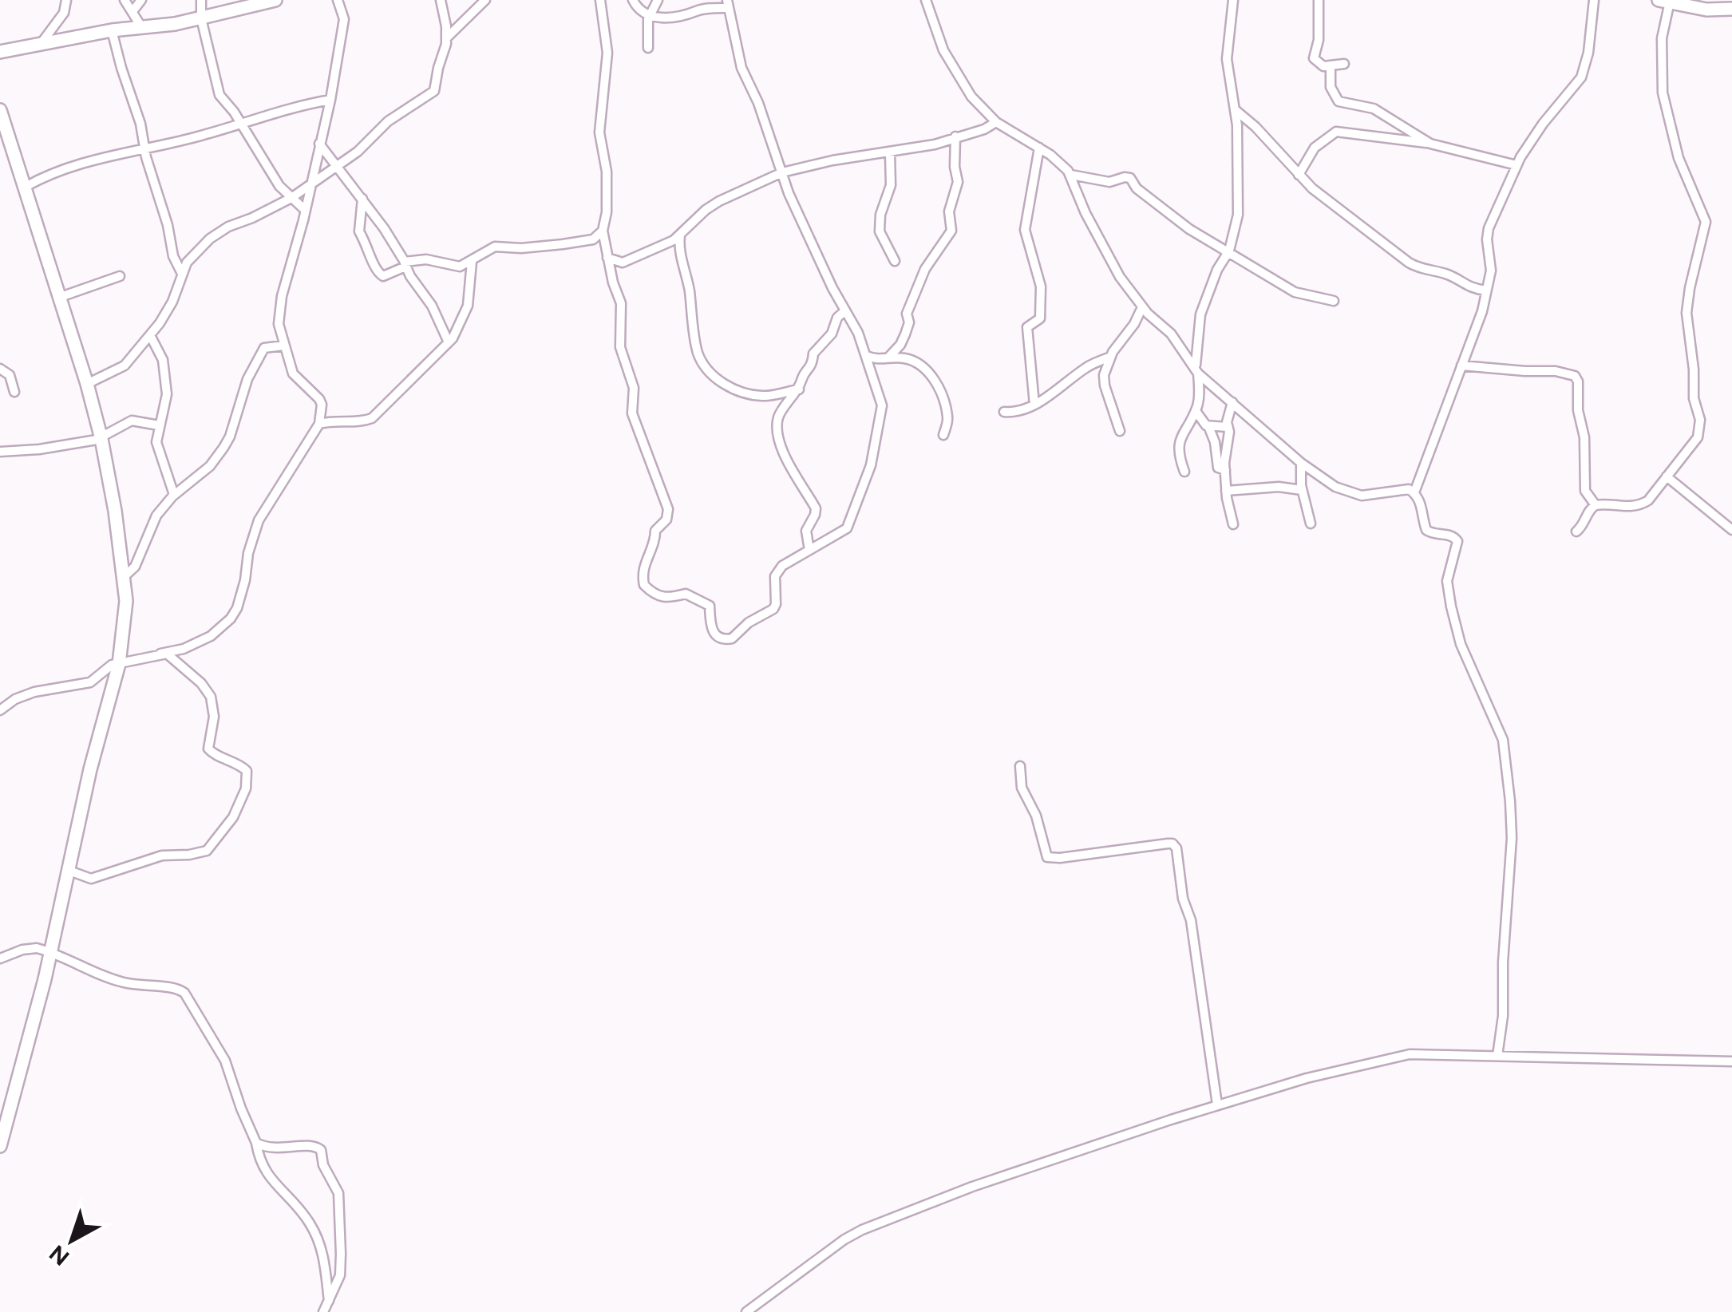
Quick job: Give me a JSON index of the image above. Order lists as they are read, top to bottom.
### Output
{
  "north": "bottom left"
}
